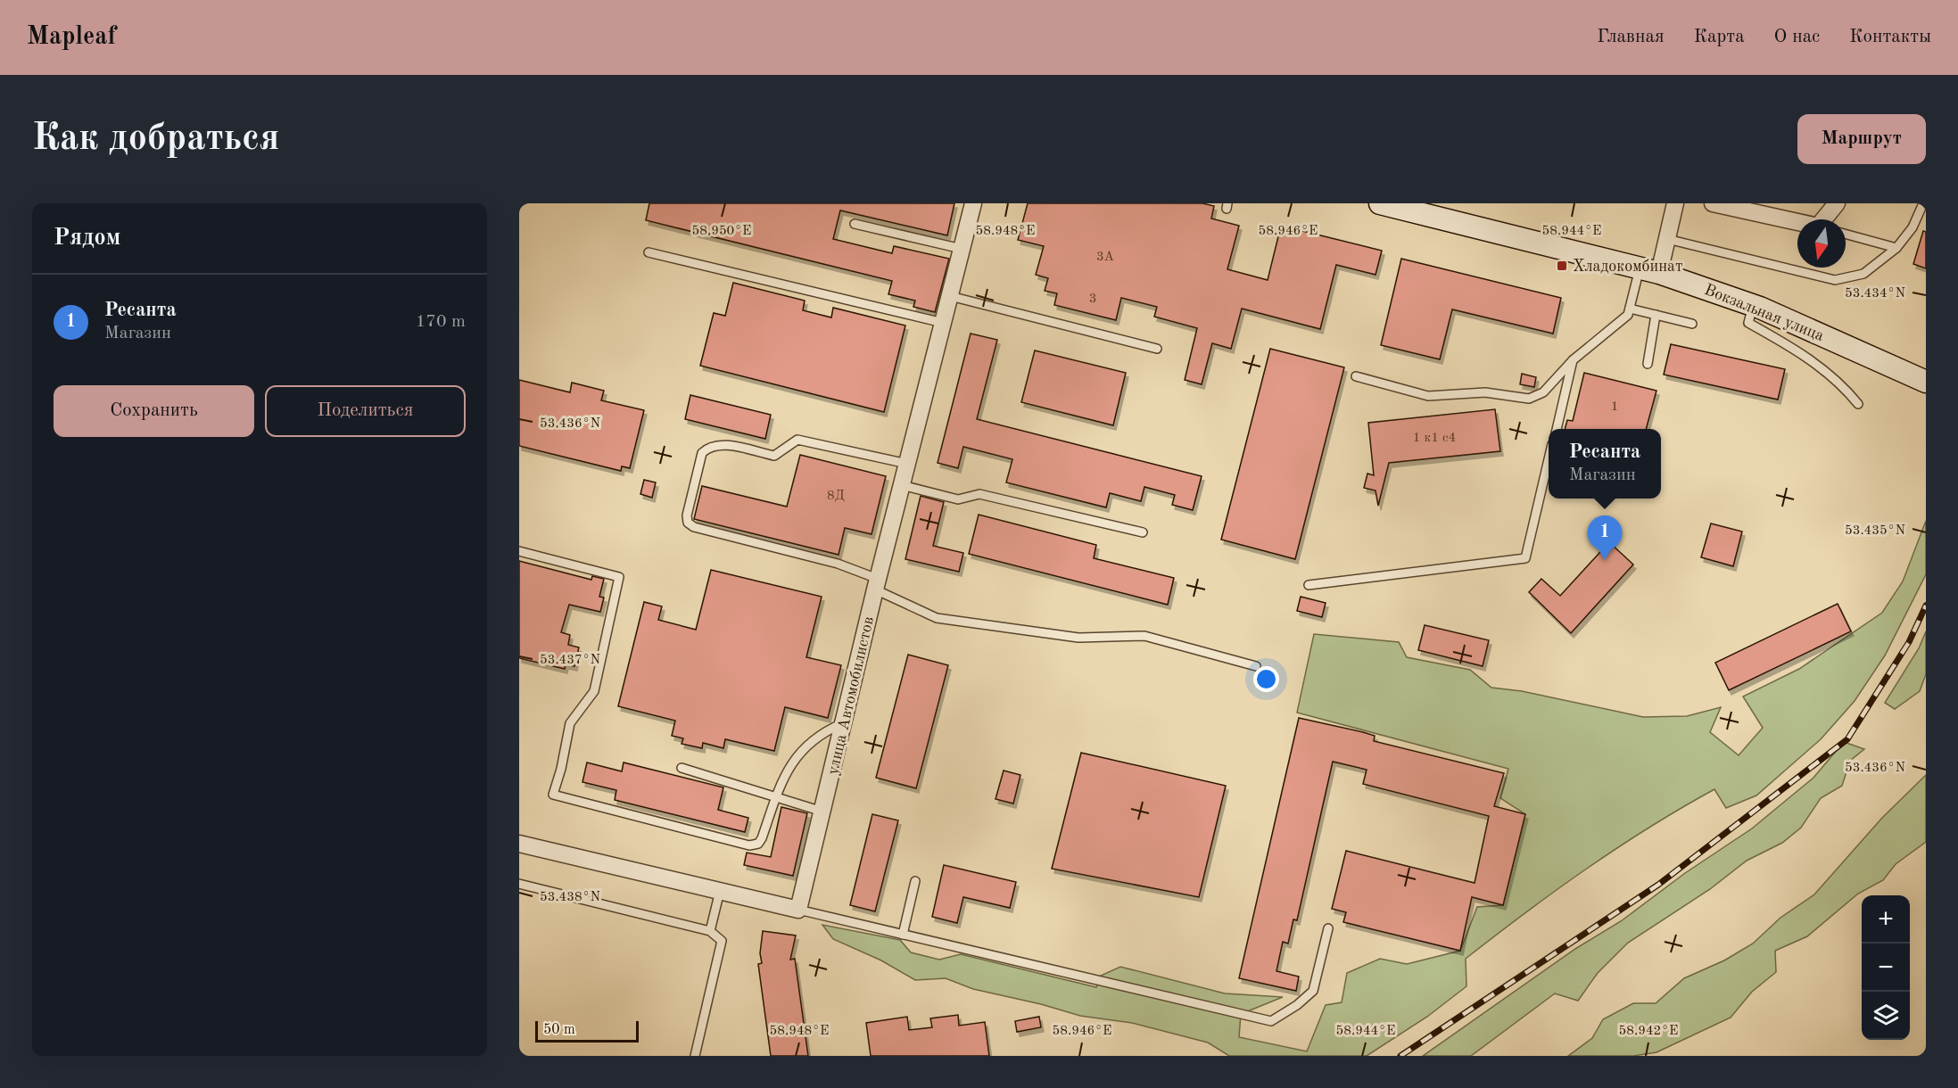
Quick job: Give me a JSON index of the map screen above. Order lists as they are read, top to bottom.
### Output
{
  "streets": {
    "main road": ["Вокзальная улица"],
    "street": ["улица Автомобилистов"]
  },
  "places": {
    "transit": ["Хладокомбинат"]
  },
  "house_numbers": [
    "3А",
    "3",
    "1",
    "1 к1 с4",
    "8Д"
  ],
  "scale_bar": "50 m",
  "north": "bottom",
  "page": {
    "header": "Mapleaf",
    "nav": [
      "Главная",
      "Карта",
      "О нас",
      "Контакты"
    ],
    "buttons": [
      "Маршрут",
      ["Сохранить", "Поделиться"]
    ],
    "title": "Как добраться",
    "heading": "Рядом",
    "list": [
      {
        "mark": "1",
        "name": "Ресанта",
        "note": "Магазин",
        "value": "170 m"
      }
    ],
    "popup": ["Ресанта", "Магазин"],
    "pins": "1",
    "map_buttons": ["+", "−"],
    "scale": "50 m"
  },
  "coordinates": [
    "58.950°E",
    "58.948°E",
    "58.946°E",
    "58.944°E",
    "53.434°N",
    "53.436°N",
    "53.435°N",
    "53.437°N",
    "53.438°N",
    "58.942°E"
  ]
}
